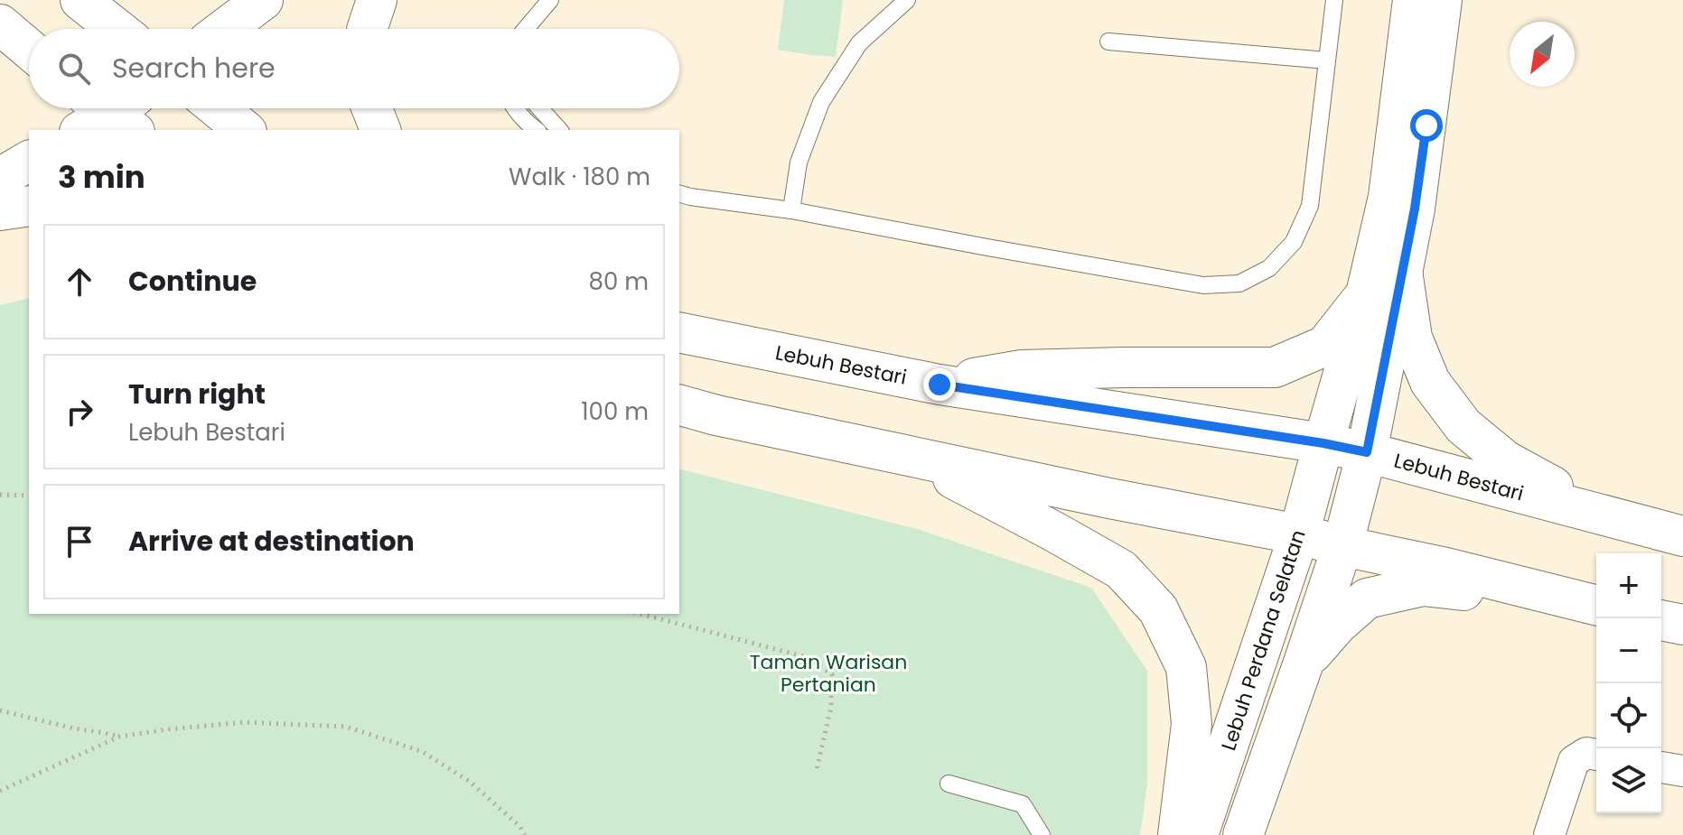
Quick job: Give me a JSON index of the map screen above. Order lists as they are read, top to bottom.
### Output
{
  "streets": {
    "main road": ["Lebuh Bestari", "Lebuh Perdana Selatan"]
  },
  "crossings": [
    ["Lebuh Bestari", "Lebuh Perdana Selatan"]
  ],
  "parks": ["Taman Warisan Pertanian"],
  "north": "bottom left",
  "page": {
    "search": "Search here",
    "heading": ["3 min", "Walk · 180 m"],
    "list": [
      ["Continue", "80 m"],
      ["Turn right", "Lebuh Bestari", "100 m"],
      "Arrive at destination"
    ],
    "map_buttons": ["+", "−"]
  }
}
